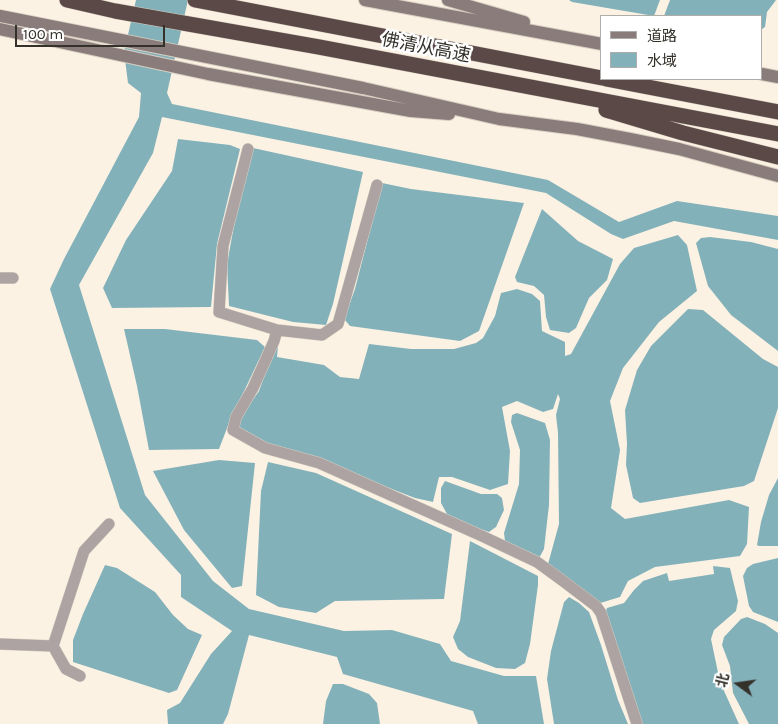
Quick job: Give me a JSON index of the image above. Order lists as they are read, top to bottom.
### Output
{
  "streets": {
    "highway": ["佛清从高速"]
  },
  "legend": ["道路", "水域"],
  "scale_bar": "100 m",
  "north": "left"
}
